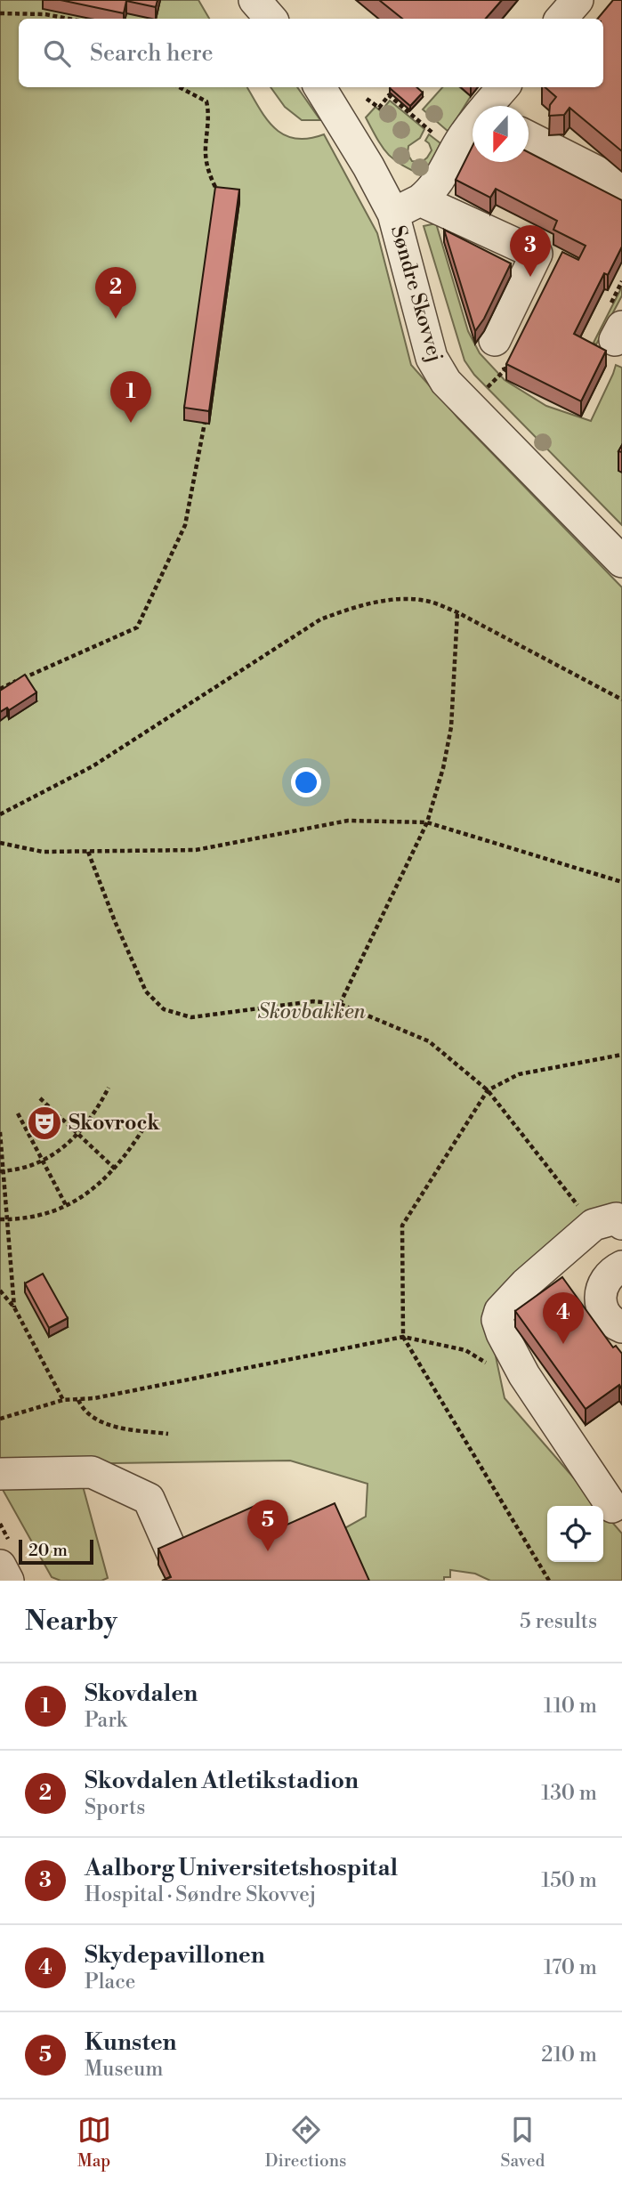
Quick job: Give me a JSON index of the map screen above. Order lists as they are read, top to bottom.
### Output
{
  "streets": {
    "street": ["Søndre Skovvej"]
  },
  "parks": ["Skovbakken"],
  "places": {
    "theatre": ["Skovrock"]
  },
  "scale_bar": "20 m",
  "north": "bottom",
  "page": {
    "search": "Search here",
    "pins": [
      "3",
      "2",
      "1",
      "4",
      "5"
    ],
    "scale": "20 m",
    "heading": ["Nearby", "5 results"],
    "list": [
      {
        "mark": "1",
        "name": "Skovdalen",
        "note": "Park",
        "value": "110 m"
      },
      {
        "mark": "2",
        "name": "Skovdalen Atletikstadion",
        "note": "Sports",
        "value": "130 m"
      },
      {
        "mark": "3",
        "name": "Aalborg Universitetshospital",
        "note": "Hospital · Søndre Skovvej",
        "value": "150 m"
      },
      {
        "mark": "4",
        "name": "Skydepavillonen",
        "note": "Place",
        "value": "170 m"
      },
      {
        "mark": "5",
        "name": "Kunsten",
        "note": "Museum",
        "value": "210 m"
      }
    ],
    "nav": ["Map", "Directions", "Saved"]
  }
}
